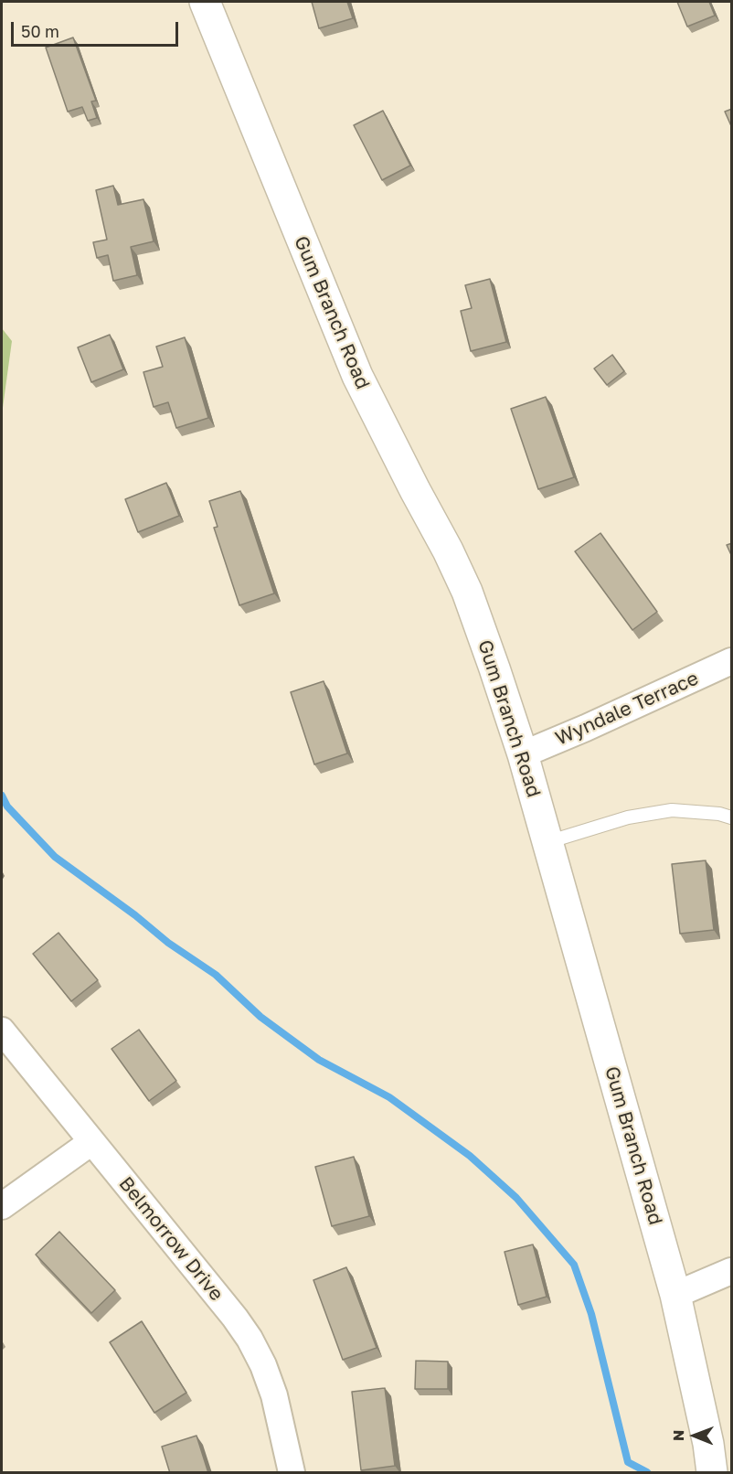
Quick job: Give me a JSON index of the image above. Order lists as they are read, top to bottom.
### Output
{
  "streets": {
    "street": ["Gum Branch Road", "Wyndale Terrace", "Belmorrow Drive"]
  },
  "crossings": [
    ["Gum Branch Road", "Wyndale Terrace"]
  ],
  "scale_bar": "50 m",
  "north": "left"
}
